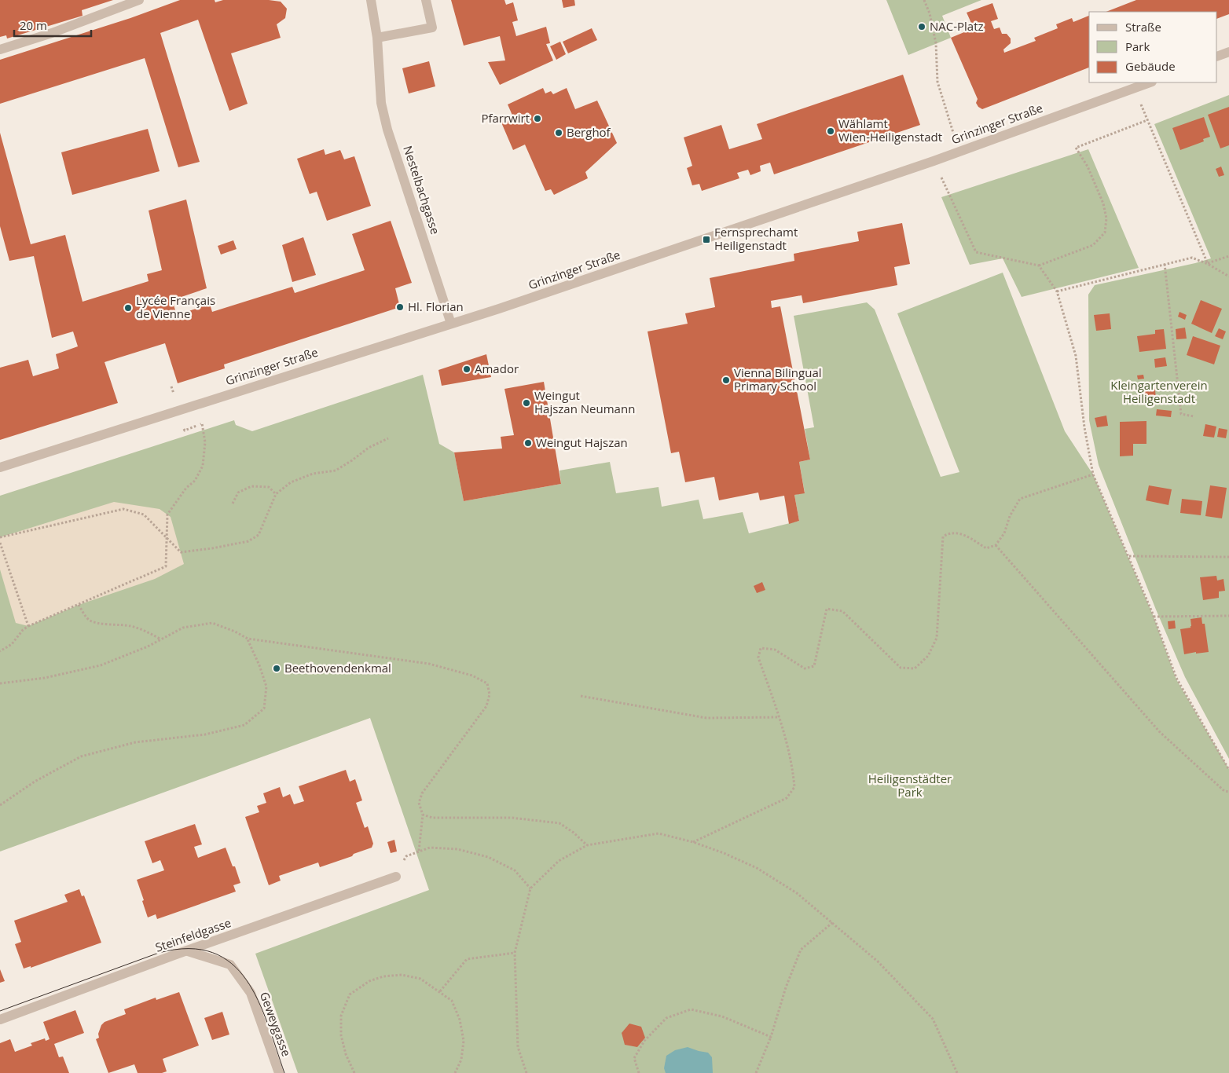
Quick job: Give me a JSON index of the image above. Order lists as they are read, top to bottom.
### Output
{
  "streets": {
    "street": [
      "Grinzinger Straße",
      "Nestelbachgasse",
      "Steinfeldgasse",
      "Geweygasse"
    ]
  },
  "crossings": [
    ["Grinzinger Straße", "Nestelbachgasse"],
    ["Steinfeldgasse", "Geweygasse"]
  ],
  "parks": ["Kleingartenverein Heiligenstadt", "Heiligenstädter Park"],
  "places": {
    "other": [
      "NAC-Platz",
      "Pfarrwirt",
      "Wählamt Wien-Heiligenstadt",
      "Berghof",
      "Hl. Florian",
      "Lycée Français de Vienne",
      "Amador",
      "Vienna Bilingual Primary School",
      "Weingut Hajszan Neumann",
      "Weingut Hajszan",
      "Beethovendenkmal"
    ],
    "transit": ["Fernsprechamt Heiligenstadt"]
  },
  "legend": ["Straße", "Park", "Gebäude"],
  "scale_bar": "20 m"
}
